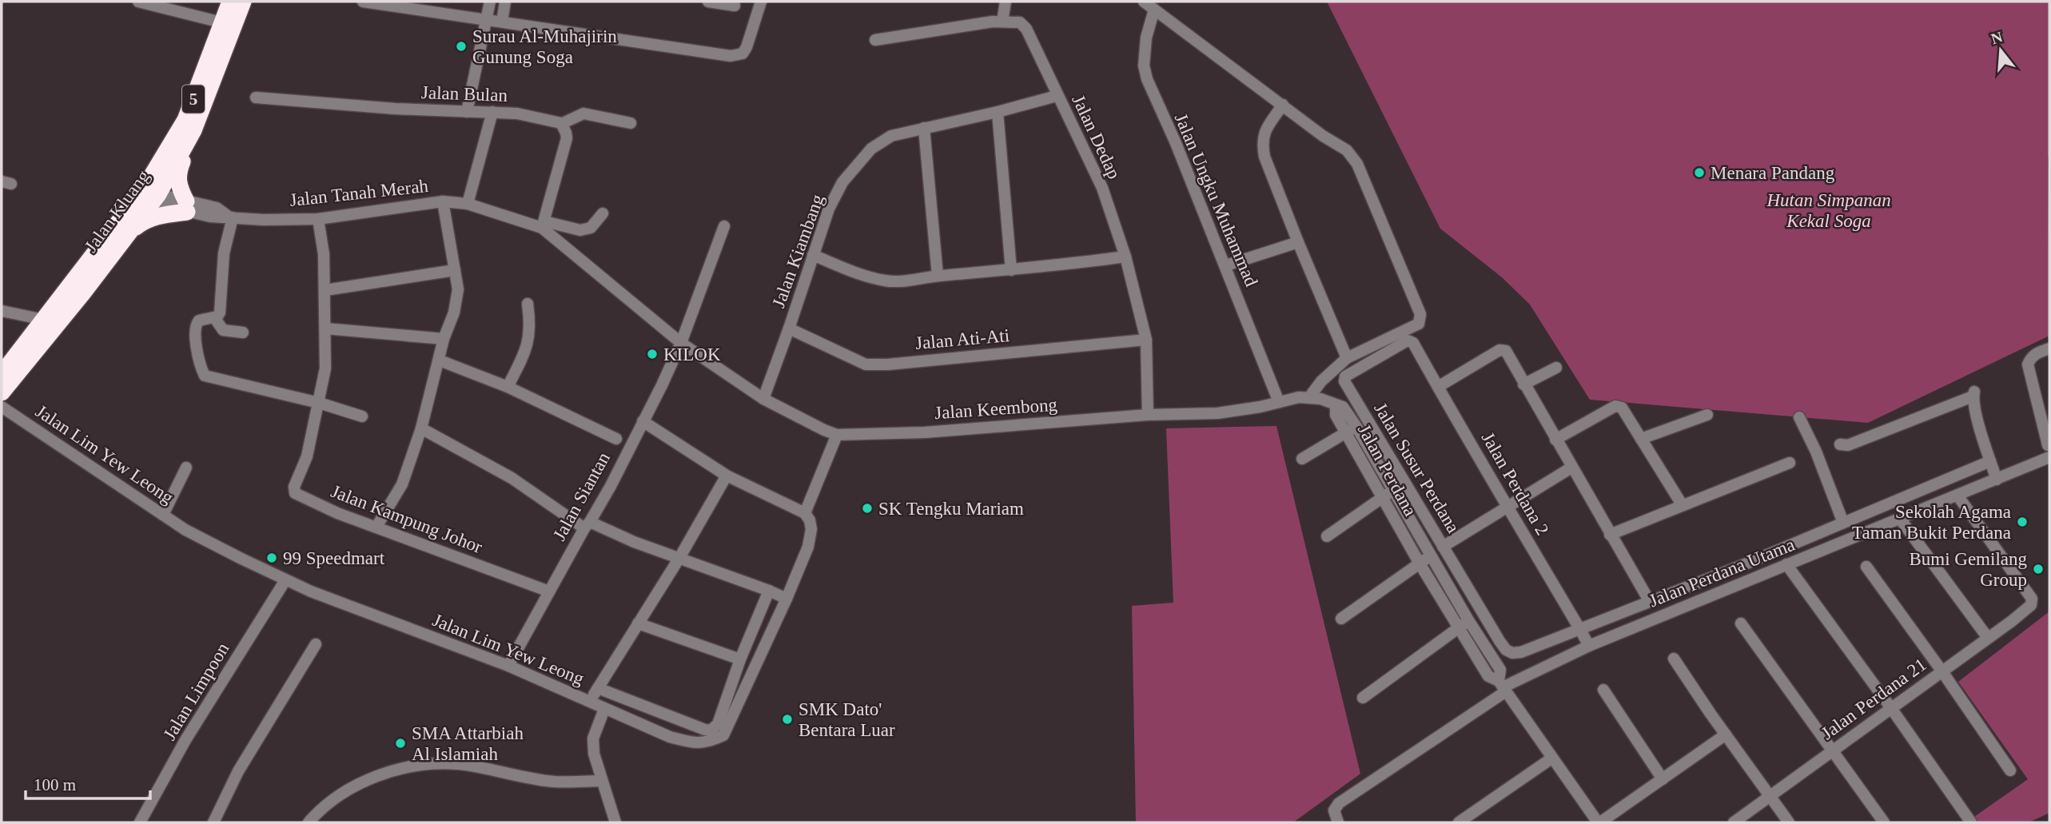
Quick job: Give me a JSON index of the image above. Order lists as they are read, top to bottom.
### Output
{
  "streets": {
    "highway": ["5", "Jalan Kluang"],
    "street": [
      "Jalan Bulan",
      "Jalan Dedap",
      "Jalan Tanah Merah",
      "Jalan Ungku Muhammad",
      "Jalan Kiambang",
      "Jalan Ati-Ati",
      "Jalan Keembong",
      "Jalan Lim Yew Leong",
      "Jalan Susur Perdana",
      "Jalan Perdana",
      "Jalan Perdana 2",
      "Jalan Siantan",
      "Jalan Kampung Johor",
      "Jalan Perdana Utama",
      "Jalan Limpoon",
      "Jalan Perdana 21"
    ]
  },
  "crossings": [
    ["Jalan Dedap", "Jalan Kiambang"],
    ["Jalan Dedap", "Jalan Ati-Ati"],
    ["Jalan Dedap", "Jalan Keembong"],
    ["Jalan Tanah Merah", "Jalan Keembong"],
    ["Jalan Tanah Merah", "Jalan Siantan"],
    ["Jalan Tanah Merah", "Jalan Kampung Johor"],
    ["Jalan Ungku Muhammad", "Jalan Keembong"],
    ["Jalan Kiambang", "Jalan Ati-Ati"],
    ["Jalan Kiambang", "Jalan Keembong"],
    ["Jalan Keembong", "Jalan Perdana"],
    ["Jalan Keembong", "Jalan Siantan"],
    ["Jalan Lim Yew Leong", "Jalan Siantan"],
    ["Jalan Lim Yew Leong", "Jalan Limpoon"],
    ["Jalan Susur Perdana", "Jalan Perdana 2"],
    ["Jalan Perdana", "Jalan Perdana Utama"],
    ["Jalan Perdana 2", "Jalan Perdana Utama"],
    ["Jalan Siantan", "Jalan Kampung Johor"],
    ["Jalan Perdana Utama", "Jalan Perdana 21"]
  ],
  "parks": ["Hutan Simpanan Kekal Soga"],
  "places": [
    "Surau Al-Muhajirin Gunung Soga",
    "Menara Pandang",
    "KILOK",
    "SK Tengku Mariam",
    "Sekolah Agama Taman Bukit Perdana",
    "99 Speedmart",
    "Bumi Gemilang Group",
    "SMK Dato' Bentara Luar",
    "SMA Attarbiah Al Islamiah"
  ],
  "scale_bar": "100 m",
  "north": "top"
}
